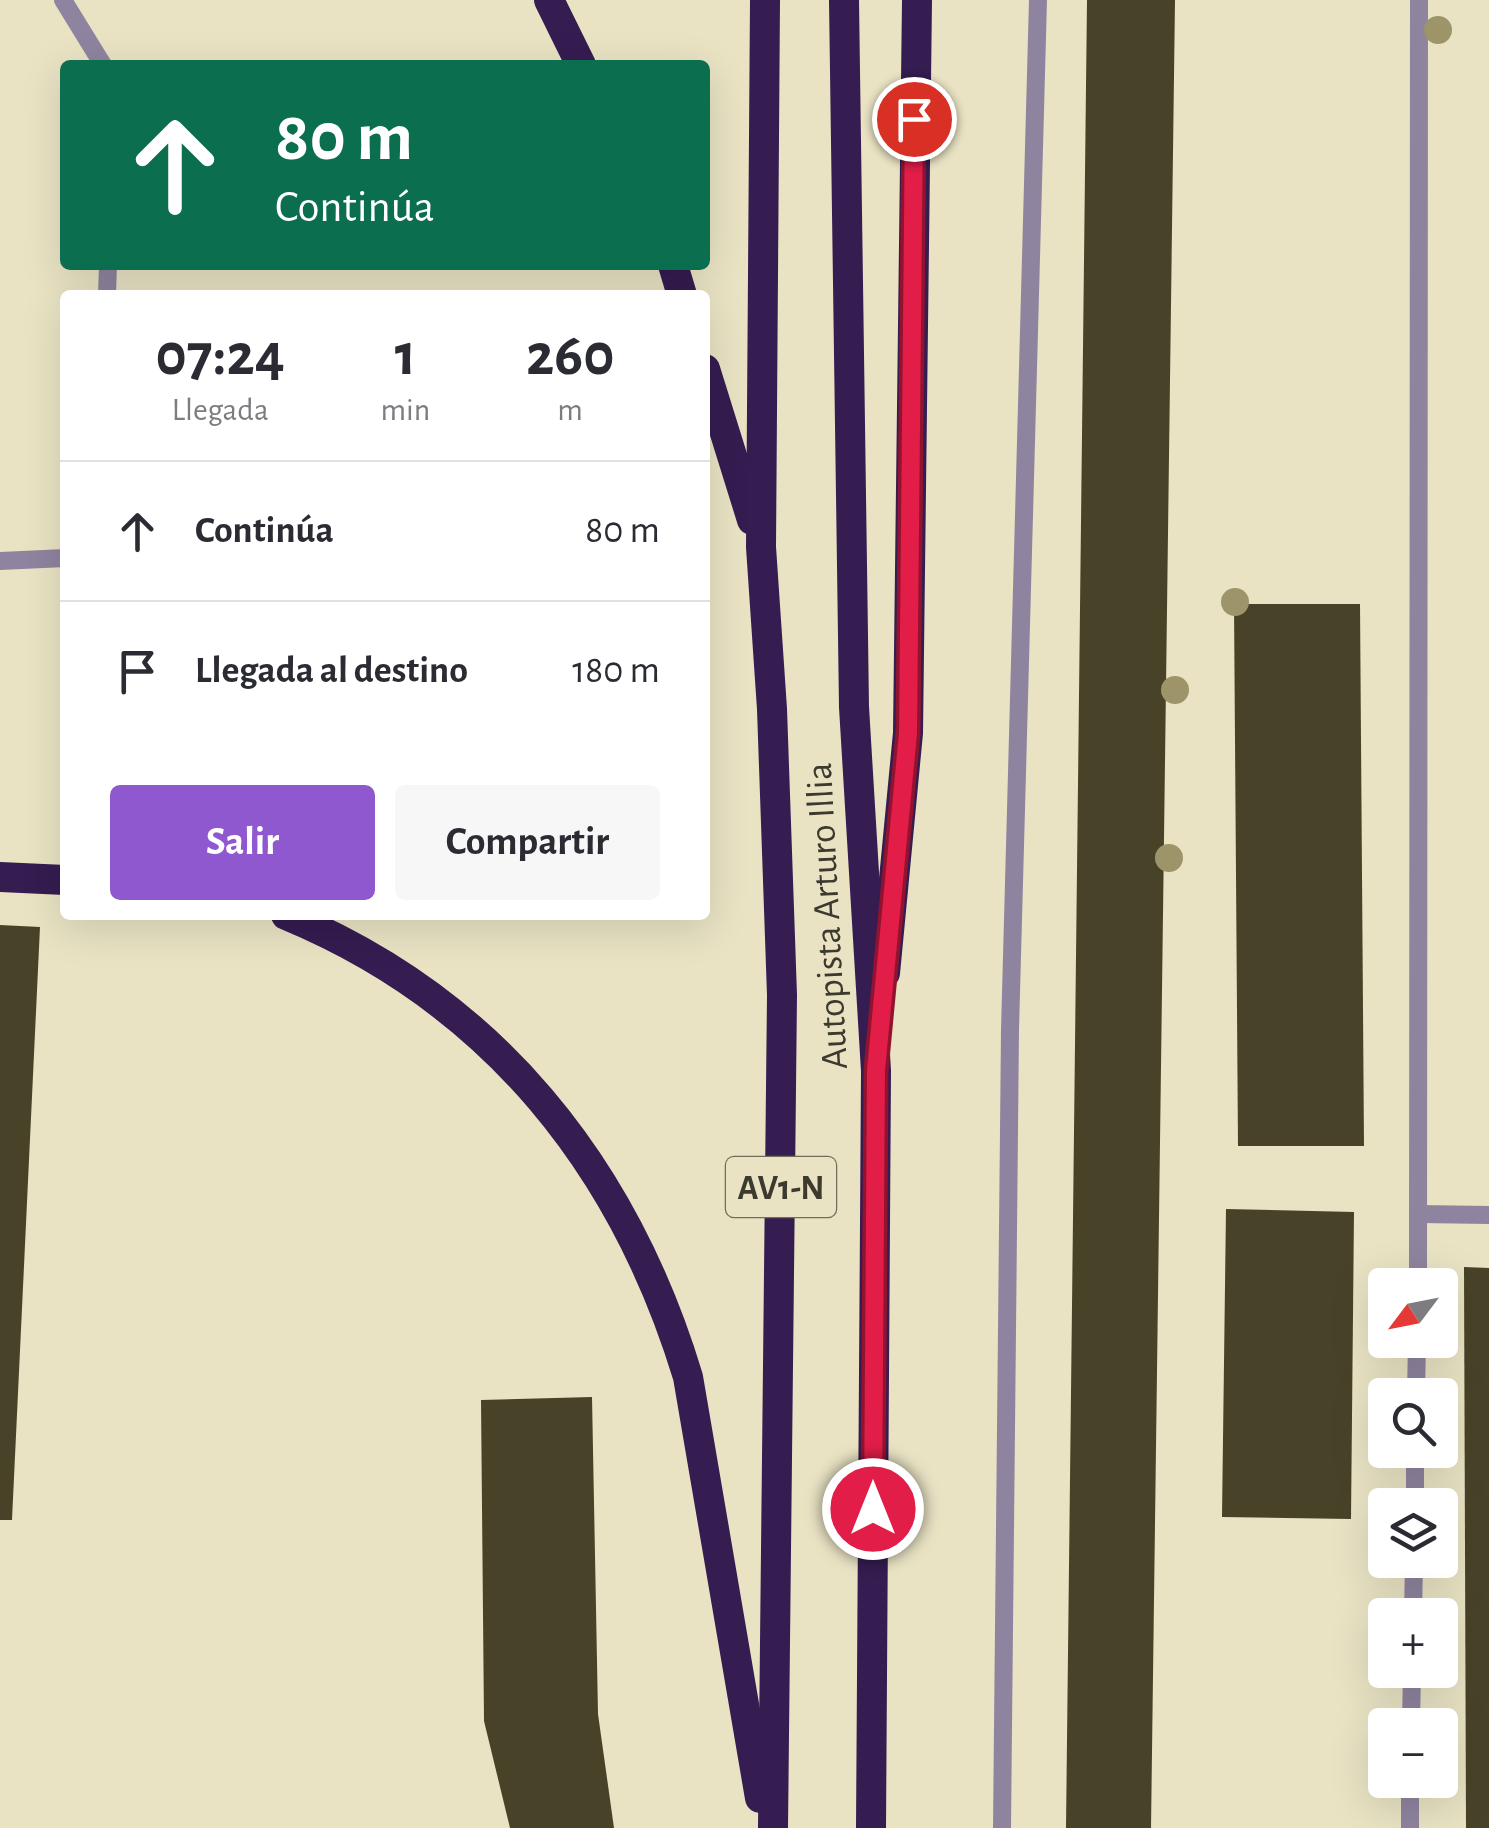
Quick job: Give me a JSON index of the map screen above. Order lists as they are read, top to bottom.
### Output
{
  "streets": {
    "highway": ["Autopista Arturo Illia", "AV1-N"]
  },
  "north": "bottom left",
  "page": {
    "turn": ["80 m", "Continúa"],
    "eta": [
      "07:24",
      "Llegada",
      "1",
      "min",
      "260",
      "m"
    ],
    "list": [
      {
        "name": "Continúa",
        "value": "80 m"
      },
      {
        "name": "Llegada al destino",
        "value": "180 m"
      }
    ],
    "buttons": ["Salir", "Compartir"],
    "map_buttons": ["+", "−"]
  }
}
